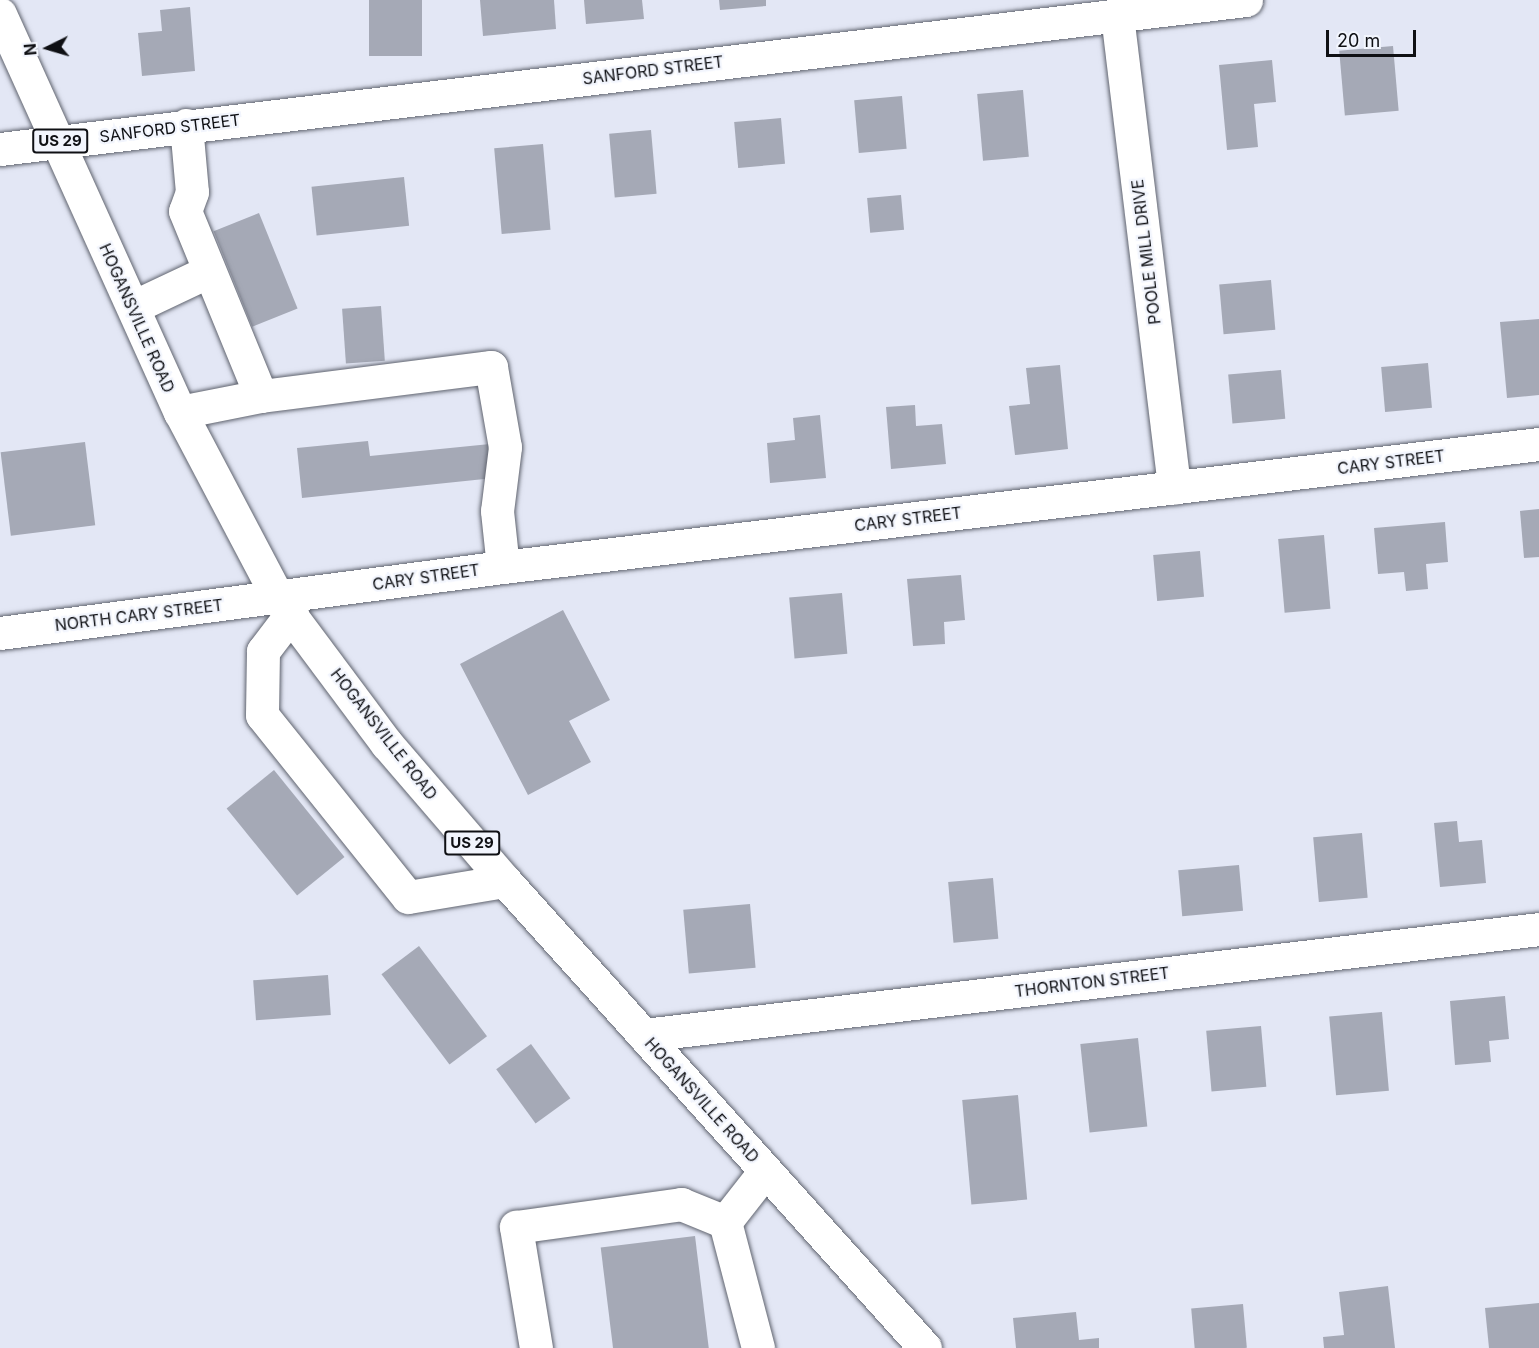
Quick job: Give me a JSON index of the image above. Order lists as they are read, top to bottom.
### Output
{
  "streets": {
    "street": [
      "SANFORD STREET",
      "US 29",
      "POOLE MILL DRIVE",
      "HOGANSVILLE ROAD",
      "CARY STREET",
      "NORTH CARY STREET",
      "THORNTON STREET"
    ]
  },
  "crossings": [
    ["SANFORD STREET", "POOLE MILL DRIVE"],
    ["SANFORD STREET", "HOGANSVILLE ROAD"],
    ["POOLE MILL DRIVE", "CARY STREET"],
    ["HOGANSVILLE ROAD", "CARY STREET"],
    ["HOGANSVILLE ROAD", "NORTH CARY STREET"],
    ["HOGANSVILLE ROAD", "THORNTON STREET"],
    ["CARY STREET", "NORTH CARY STREET"]
  ],
  "scale_bar": "20 m",
  "north": "left"
}
